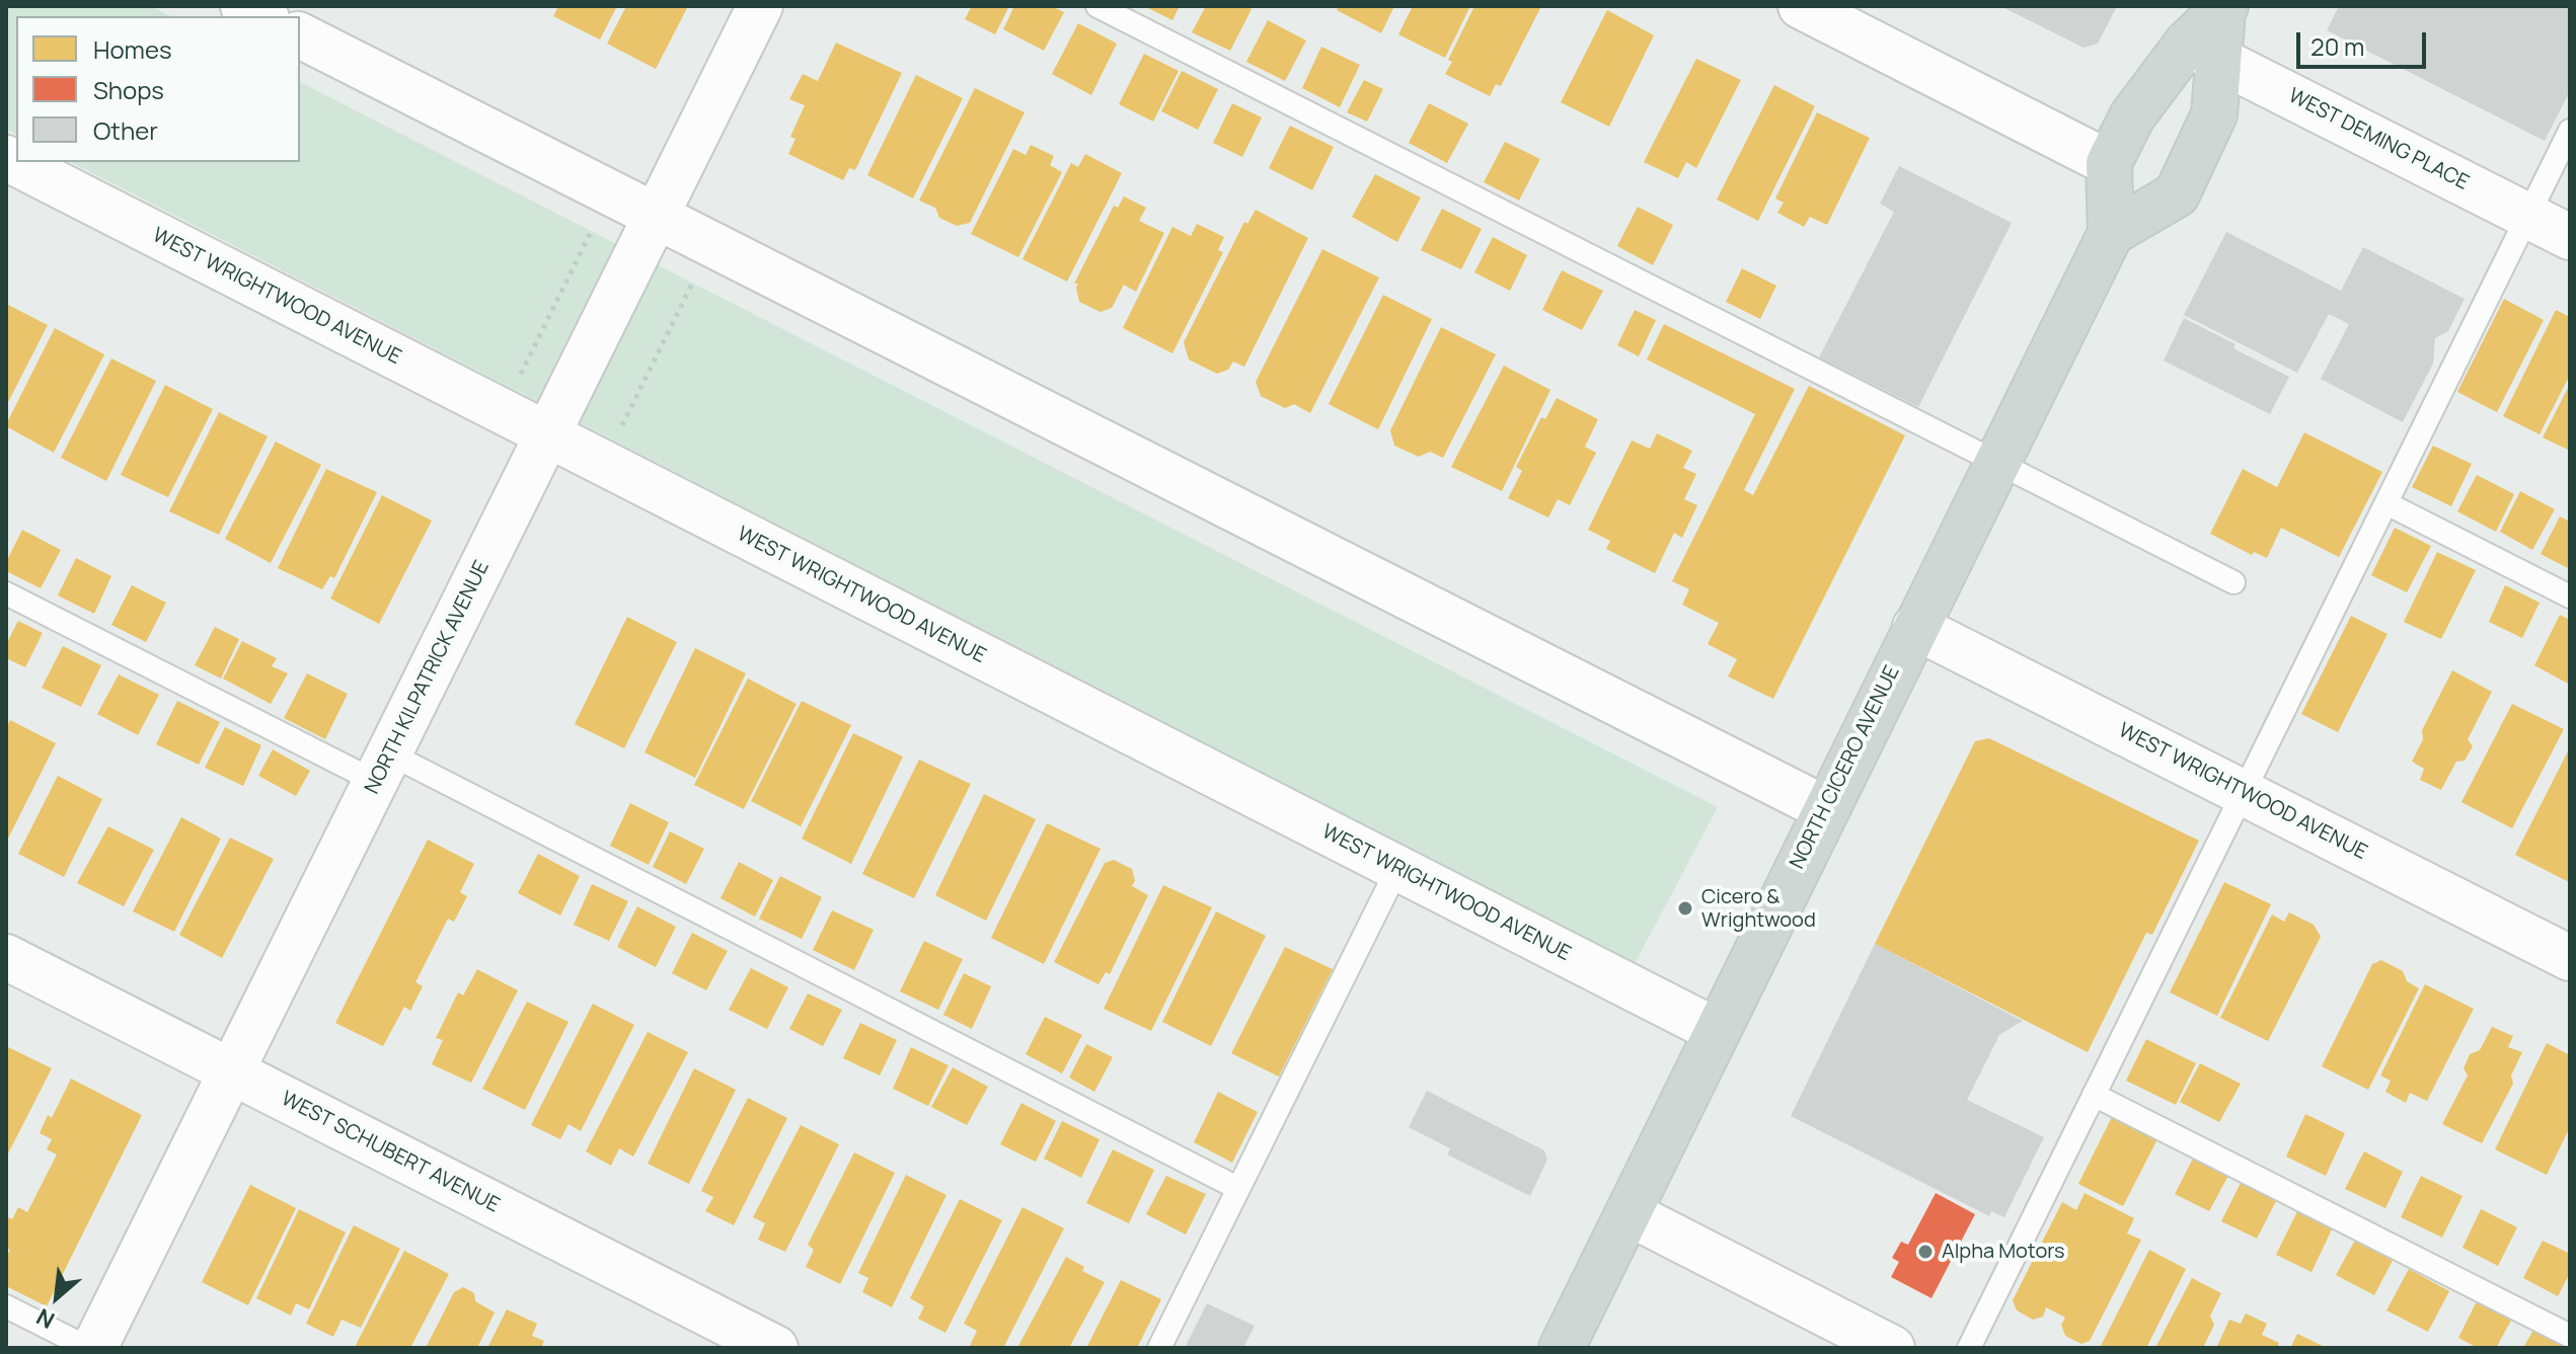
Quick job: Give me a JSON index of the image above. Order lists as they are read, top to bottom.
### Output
{
  "streets": {
    "main road": ["NORTH CICERO AVENUE"],
    "street": [
      "WEST DEMING PLACE",
      "WEST WRIGHTWOOD AVENUE",
      "NORTH KILPATRICK AVENUE",
      "WEST SCHUBERT AVENUE"
    ]
  },
  "crossings": [
    ["WEST DEMING PLACE", "NORTH CICERO AVENUE"],
    ["WEST WRIGHTWOOD AVENUE", "NORTH KILPATRICK AVENUE"],
    ["WEST WRIGHTWOOD AVENUE", "NORTH CICERO AVENUE"],
    ["NORTH KILPATRICK AVENUE", "WEST SCHUBERT AVENUE"]
  ],
  "places": ["Cicero & Wrightwood", "Alpha Motors"],
  "legend": ["Homes", "Shops", "Other"],
  "scale_bar": "20 m",
  "north": "bottom left"
}
